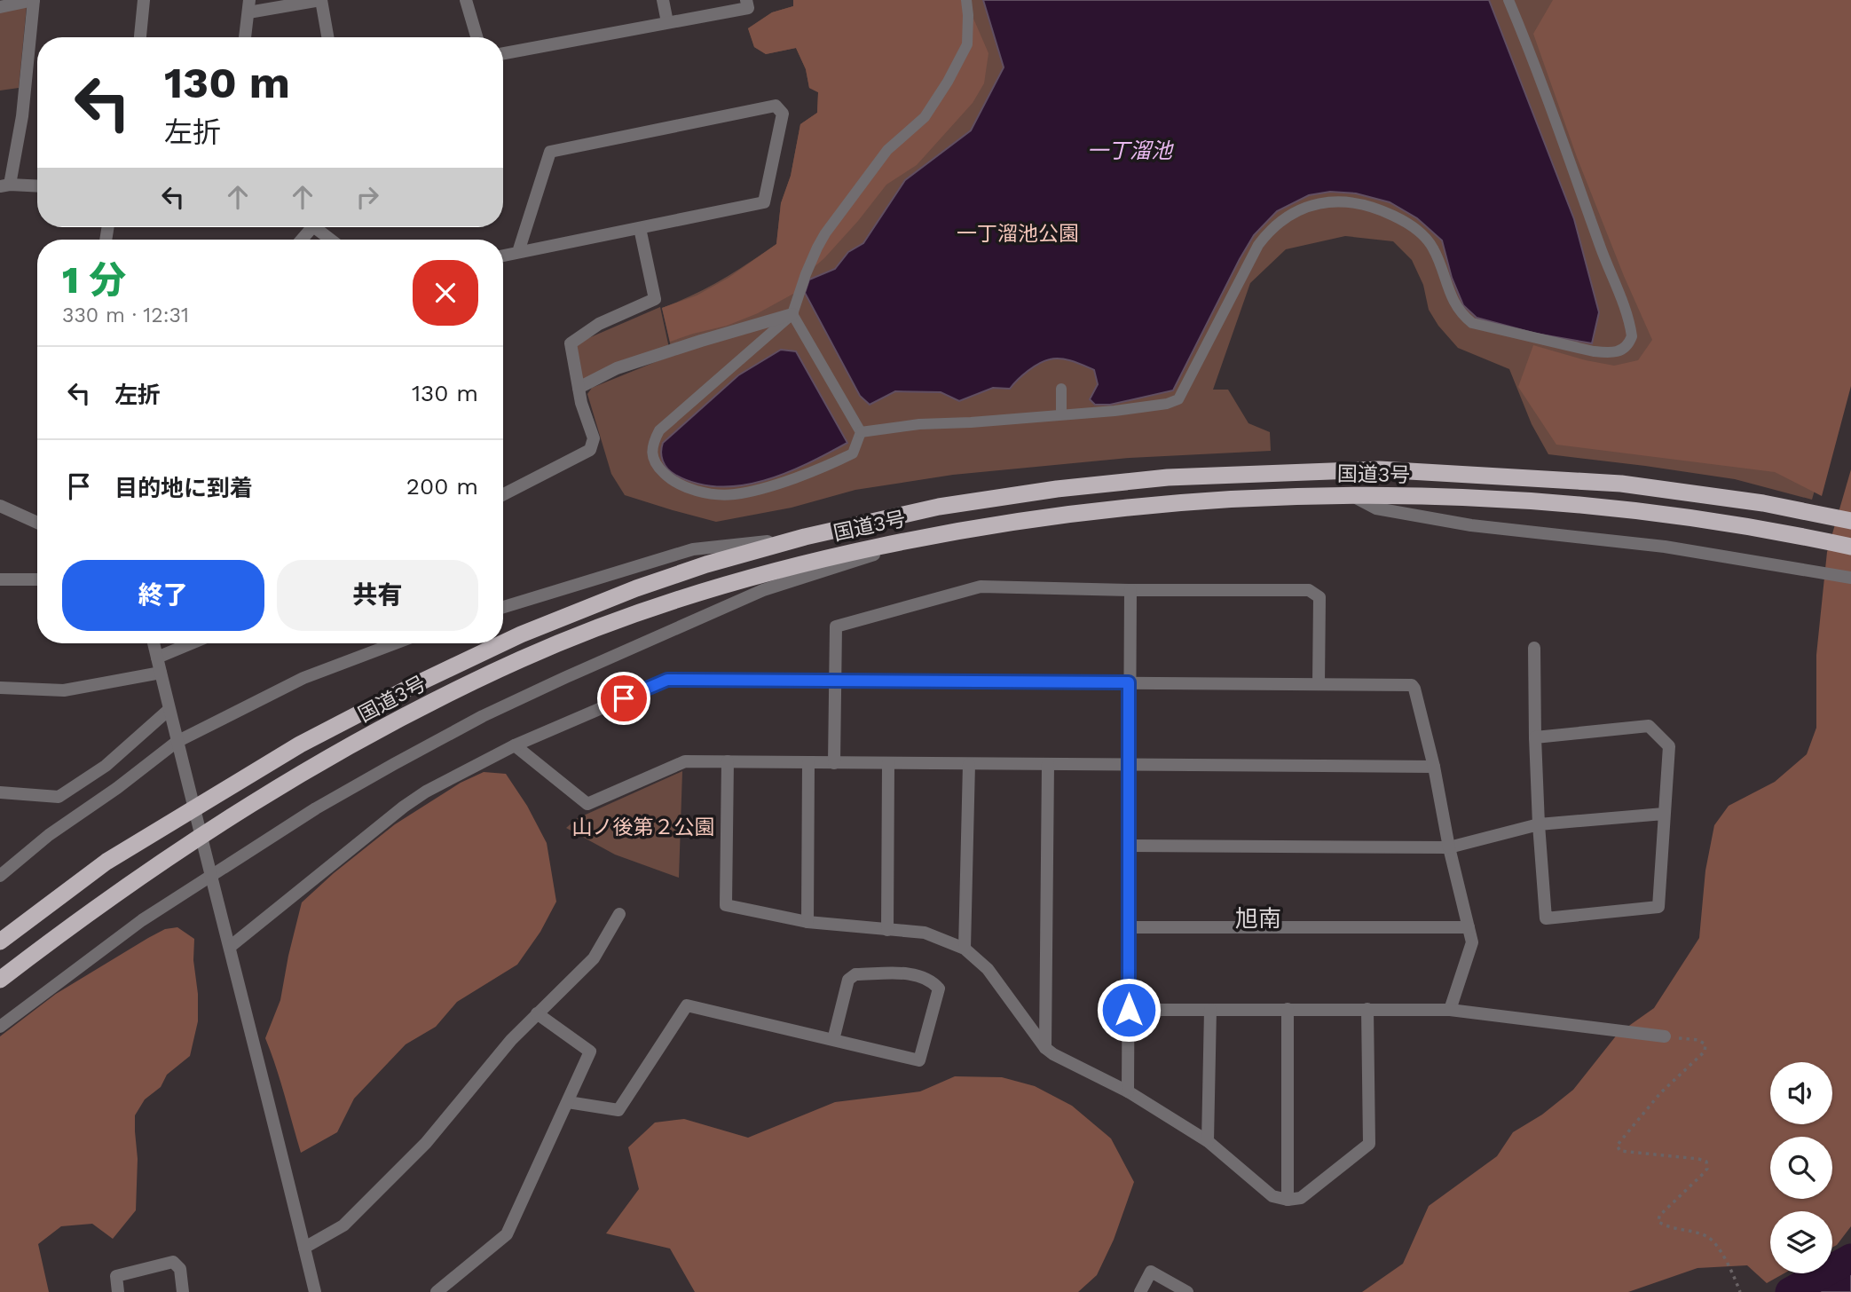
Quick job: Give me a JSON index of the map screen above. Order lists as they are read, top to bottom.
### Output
{
  "streets": {
    "highway": ["国道3号"]
  },
  "districts": ["旭南"],
  "water": ["一丁溜池"],
  "parks": ["一丁溜池公園", "山ノ後第２公園"],
  "page": {
    "turn": ["130 m", "左折"],
    "heading": ["1 分", "330 m · 12:31"],
    "list": [
      {
        "name": "左折",
        "value": "130 m"
      },
      {
        "name": "目的地に到着",
        "value": "200 m"
      }
    ],
    "buttons": ["終了", "共有"]
  }
}
